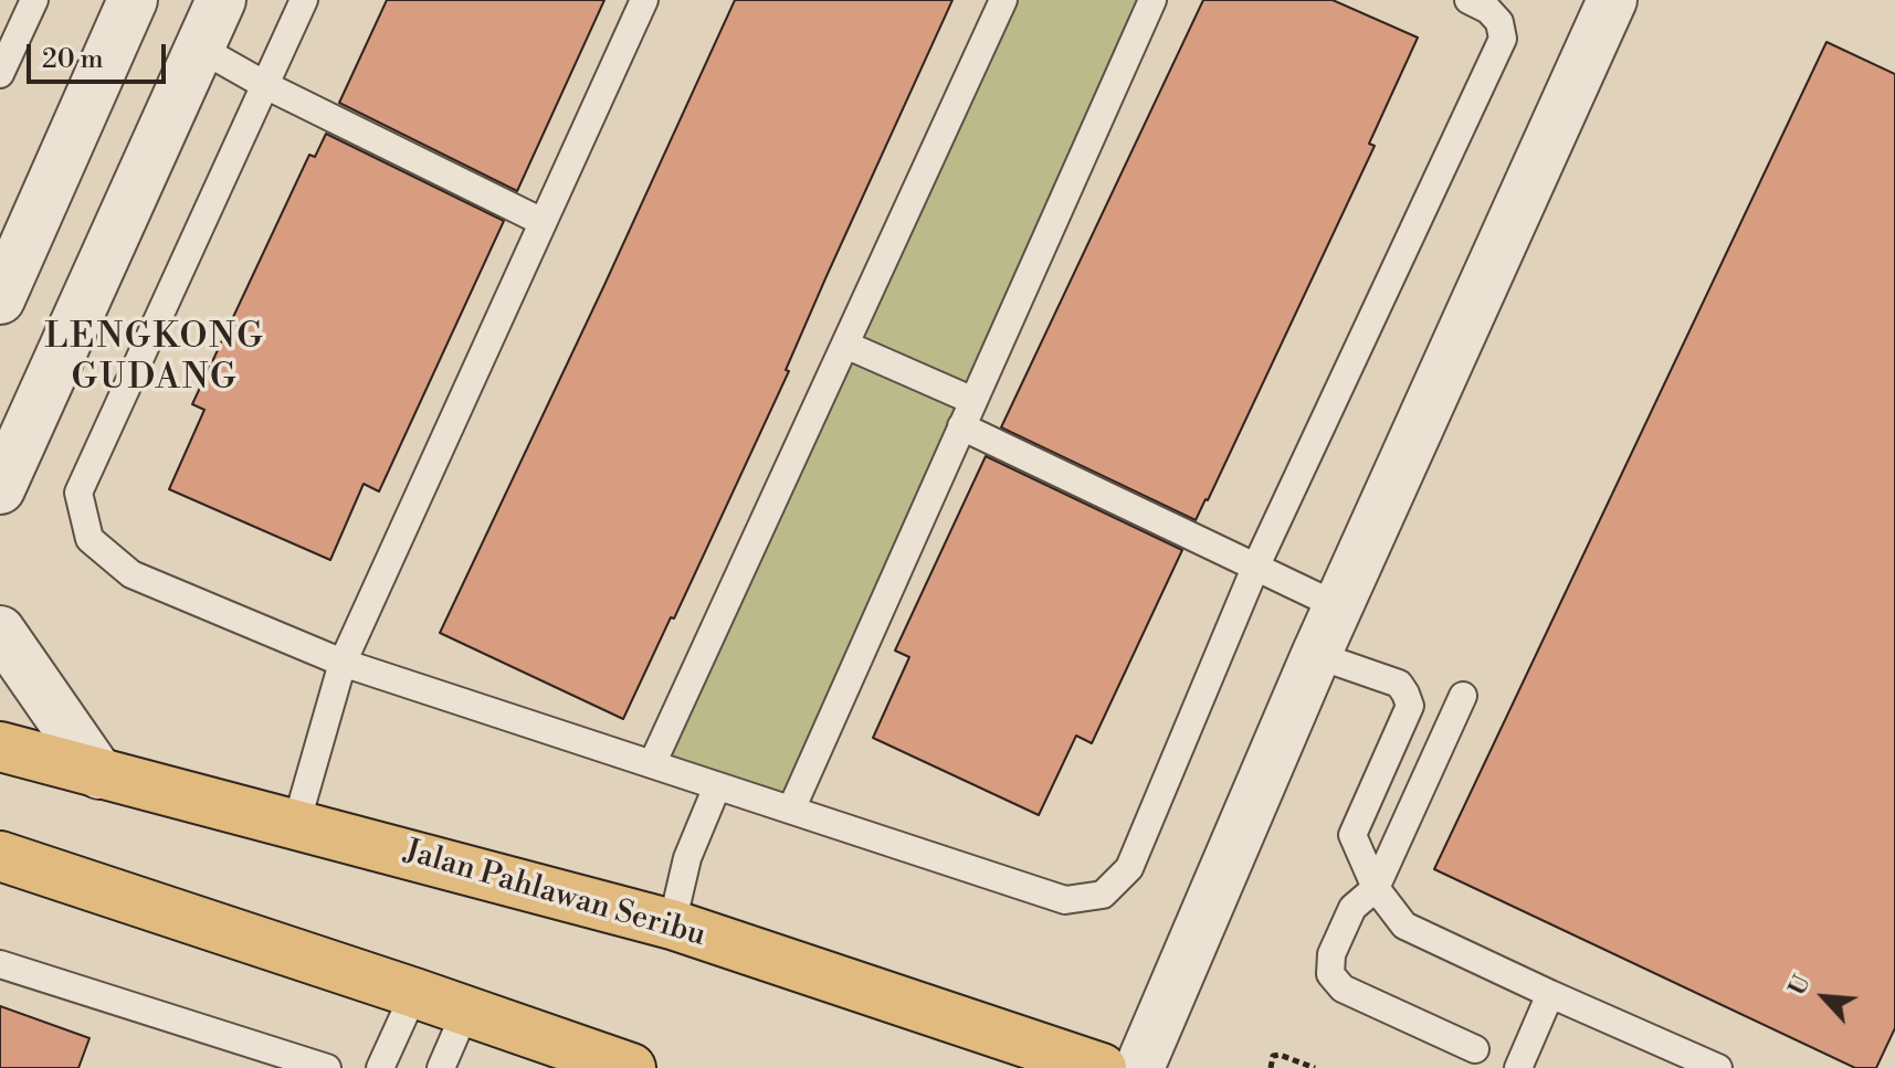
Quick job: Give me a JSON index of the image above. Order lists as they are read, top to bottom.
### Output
{
  "streets": {
    "main road": ["Jalan Pahlawan Seribu"]
  },
  "districts": ["LENGKONG GUDANG"],
  "scale_bar": "20 m",
  "north": "top left"
}
